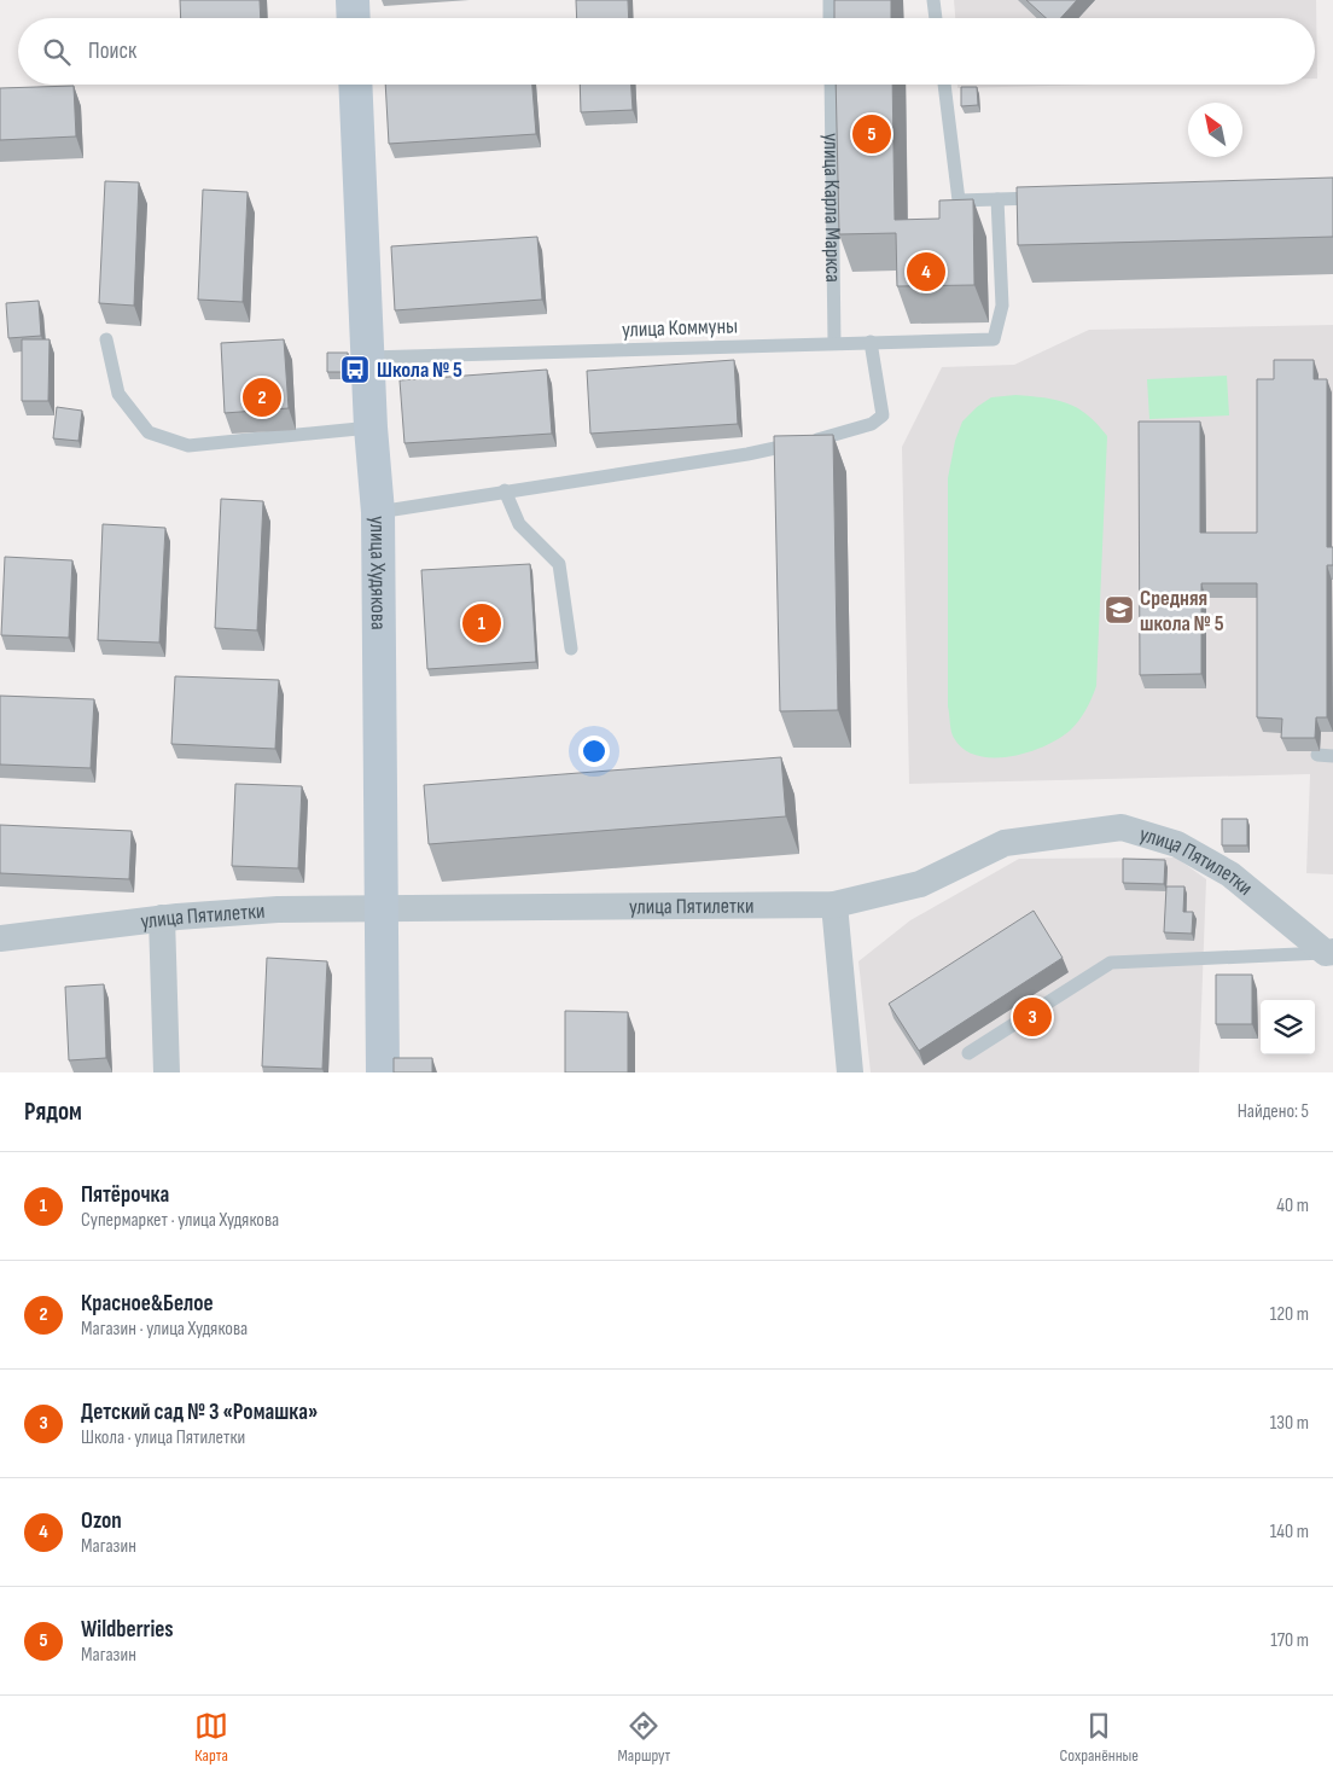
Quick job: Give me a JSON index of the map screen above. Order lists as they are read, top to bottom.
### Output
{
  "streets": {
    "street": ["улица Худякова", "улица Пятилетки"],
    "lane": ["улица Карла Маркса", "улица Коммуны"]
  },
  "crossings": [
    ["улица Карла Маркса", "улица Коммуны"],
    ["улица Коммуны", "улица Худякова"],
    ["улица Худякова", "улица Пятилетки"]
  ],
  "places": {
    "bus stop": ["Школа № 5"],
    "school or university": ["Средняя школа № 5"]
  },
  "north": "top left",
  "page": {
    "search": "Поиск",
    "pins": [
      "5",
      "4",
      "2",
      "1",
      "3"
    ],
    "heading": ["Рядом", "Найдено: 5"],
    "list": [
      {
        "mark": "1",
        "name": "Пятёрочка",
        "note": "Супермаркет · улица Худякова",
        "value": "40 m"
      },
      {
        "mark": "2",
        "name": "Красное&Белое",
        "note": "Магазин · улица Худякова",
        "value": "120 m"
      },
      {
        "mark": "3",
        "name": "Детский сад № 3 «Ромашка»",
        "note": "Школа · улица Пятилетки",
        "value": "130 m"
      },
      {
        "mark": "4",
        "name": "Ozon",
        "note": "Магазин",
        "value": "140 m"
      },
      {
        "mark": "5",
        "name": "Wildberries",
        "note": "Магазин",
        "value": "170 m"
      }
    ],
    "nav": ["Карта", "Маршрут", "Сохранённые"]
  }
}
